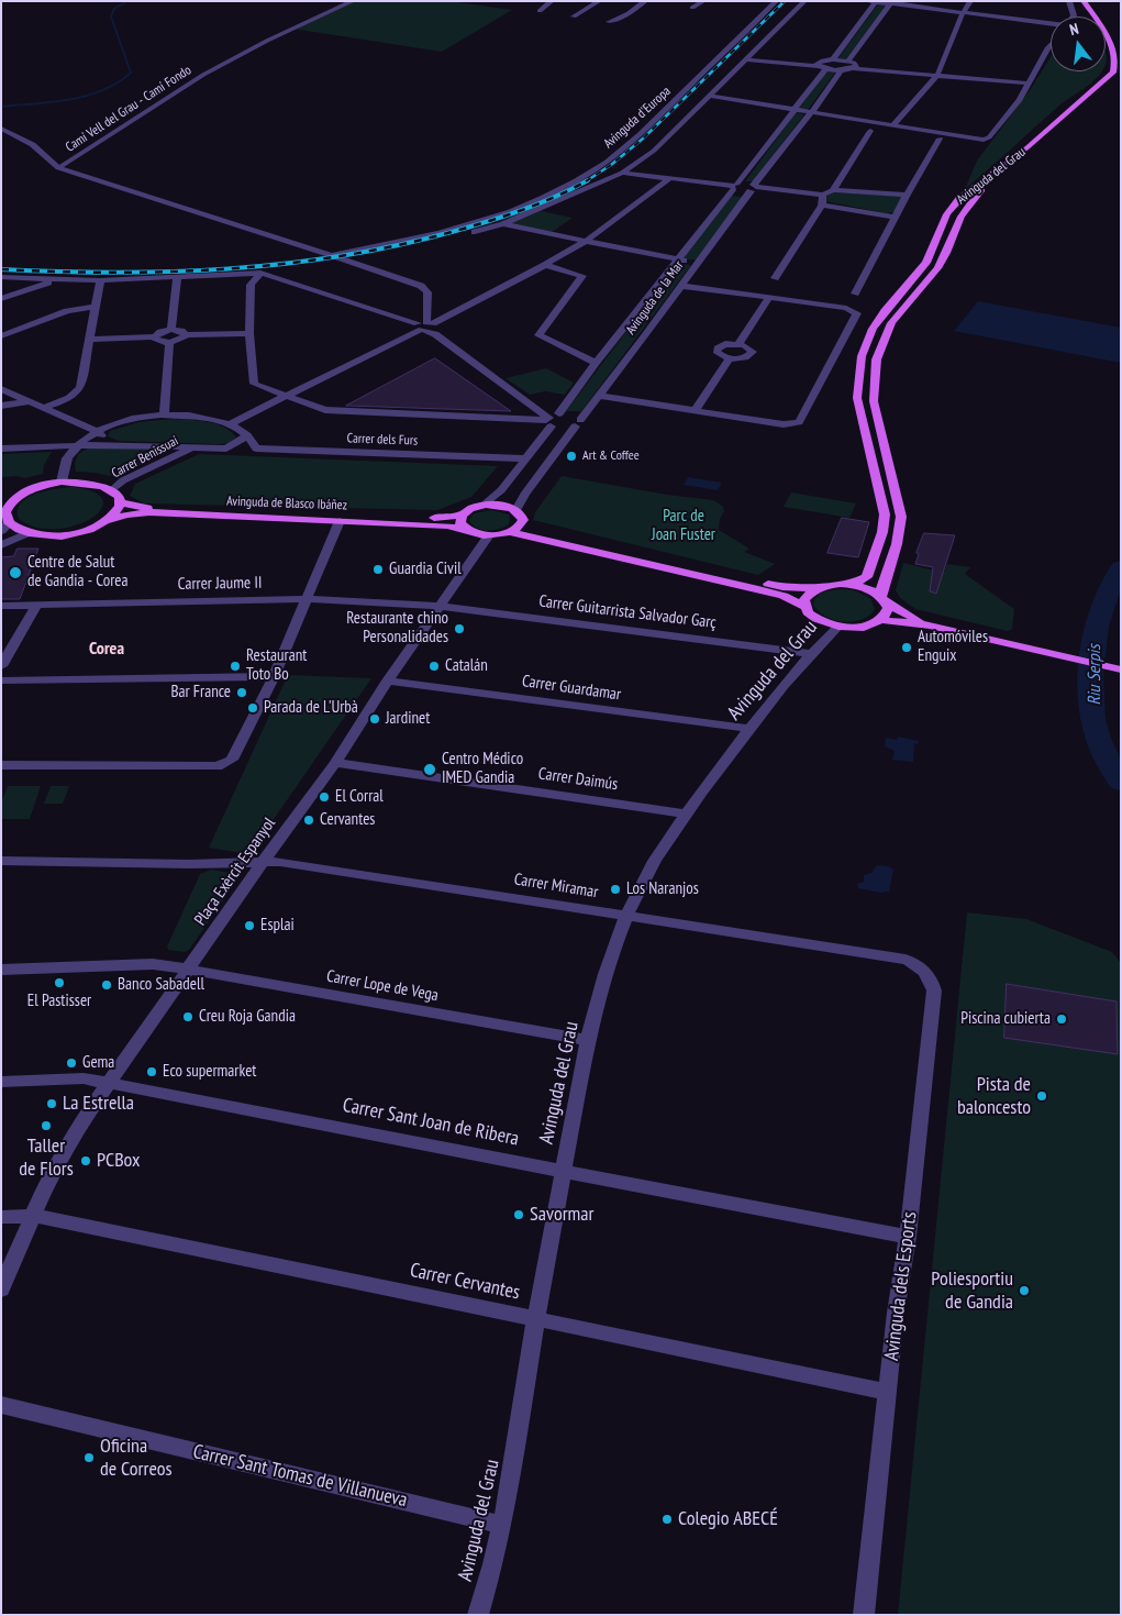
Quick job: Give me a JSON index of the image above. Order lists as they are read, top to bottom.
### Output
{
  "streets": {
    "main road": ["Avinguda del Grau", "Avinguda de Blasco Ibáñez"],
    "street": [
      "Camí Vell del Grau - Camí Fondo",
      "Avinguda d'Europa",
      "Avinguda de la Mar",
      "Carrer dels Furs",
      "Carrer Benissuai",
      "Carrer Jaume II",
      "Carrer Guitarrista Salvador Garç",
      "Carrer Guardamar",
      "Carrer Daimús",
      "Plaça Exèrcit Espanyol",
      "Carrer Miramar",
      "Carrer Lope de Vega",
      "Carrer Sant Joan de Ribera",
      "Carrer Cervantes",
      "Avinguda dels Esports",
      "Carrer Sant Tomas de Villanueva"
    ]
  },
  "crossings": [
    ["Camí Vell del Grau - Camí Fondo", "Avinguda d'Europa"],
    ["Avinguda del Grau", "Carrer Guitarrista Salvador Garç"],
    ["Avinguda del Grau", "Carrer Guardamar"],
    ["Avinguda del Grau", "Carrer Daimús"],
    ["Avinguda del Grau", "Carrer Miramar"],
    ["Avinguda del Grau", "Carrer Lope de Vega"],
    ["Avinguda del Grau", "Carrer Sant Joan de Ribera"],
    ["Avinguda del Grau", "Carrer Cervantes"],
    ["Avinguda del Grau", "Carrer Sant Tomas de Villanueva"],
    ["Avinguda de la Mar", "Carrer dels Furs"],
    ["Carrer Jaume II", "Carrer Guitarrista Salvador Garç"],
    ["Carrer Guardamar", "Plaça Exèrcit Espanyol"],
    ["Carrer Daimús", "Plaça Exèrcit Espanyol"],
    ["Plaça Exèrcit Espanyol", "Carrer Miramar"],
    ["Plaça Exèrcit Espanyol", "Carrer Lope de Vega"],
    ["Plaça Exèrcit Espanyol", "Carrer Sant Joan de Ribera"],
    ["Plaça Exèrcit Espanyol", "Carrer Cervantes"],
    ["Carrer Miramar", "Avinguda dels Esports"],
    ["Carrer Sant Joan de Ribera", "Avinguda dels Esports"],
    ["Carrer Cervantes", "Avinguda dels Esports"]
  ],
  "districts": ["Corea"],
  "water": ["Riu Serpis"],
  "parks": ["Parc de Joan Fuster"],
  "places": [
    "Art & Coffee",
    "Guardia Civil",
    "Centre de Salut de Gandia - Corea",
    "Restaurante chino Personalidades",
    "Automóviles Enguix",
    "Restaurant Toto Bo",
    "Catalán",
    "Bar France",
    "Parada de L'Urbà",
    "Jardinet",
    "Centro Médico IMED Gandia",
    "El Corral",
    "Cervantes",
    "Los Naranjos",
    "Esplai",
    "El Pastisser",
    "Banco Sabadell",
    "Creu Roja Gandia",
    "Piscina cubierta",
    "Gema",
    "Eco supermarket",
    "Pista de baloncesto",
    "La Estrella",
    "Taller de Flors",
    "PCBox",
    "Savormar",
    "Poliesportiu de Gandia",
    "Oficina de Correos",
    "Colegio ABECÉ"
  ],
  "north": "top"
}
